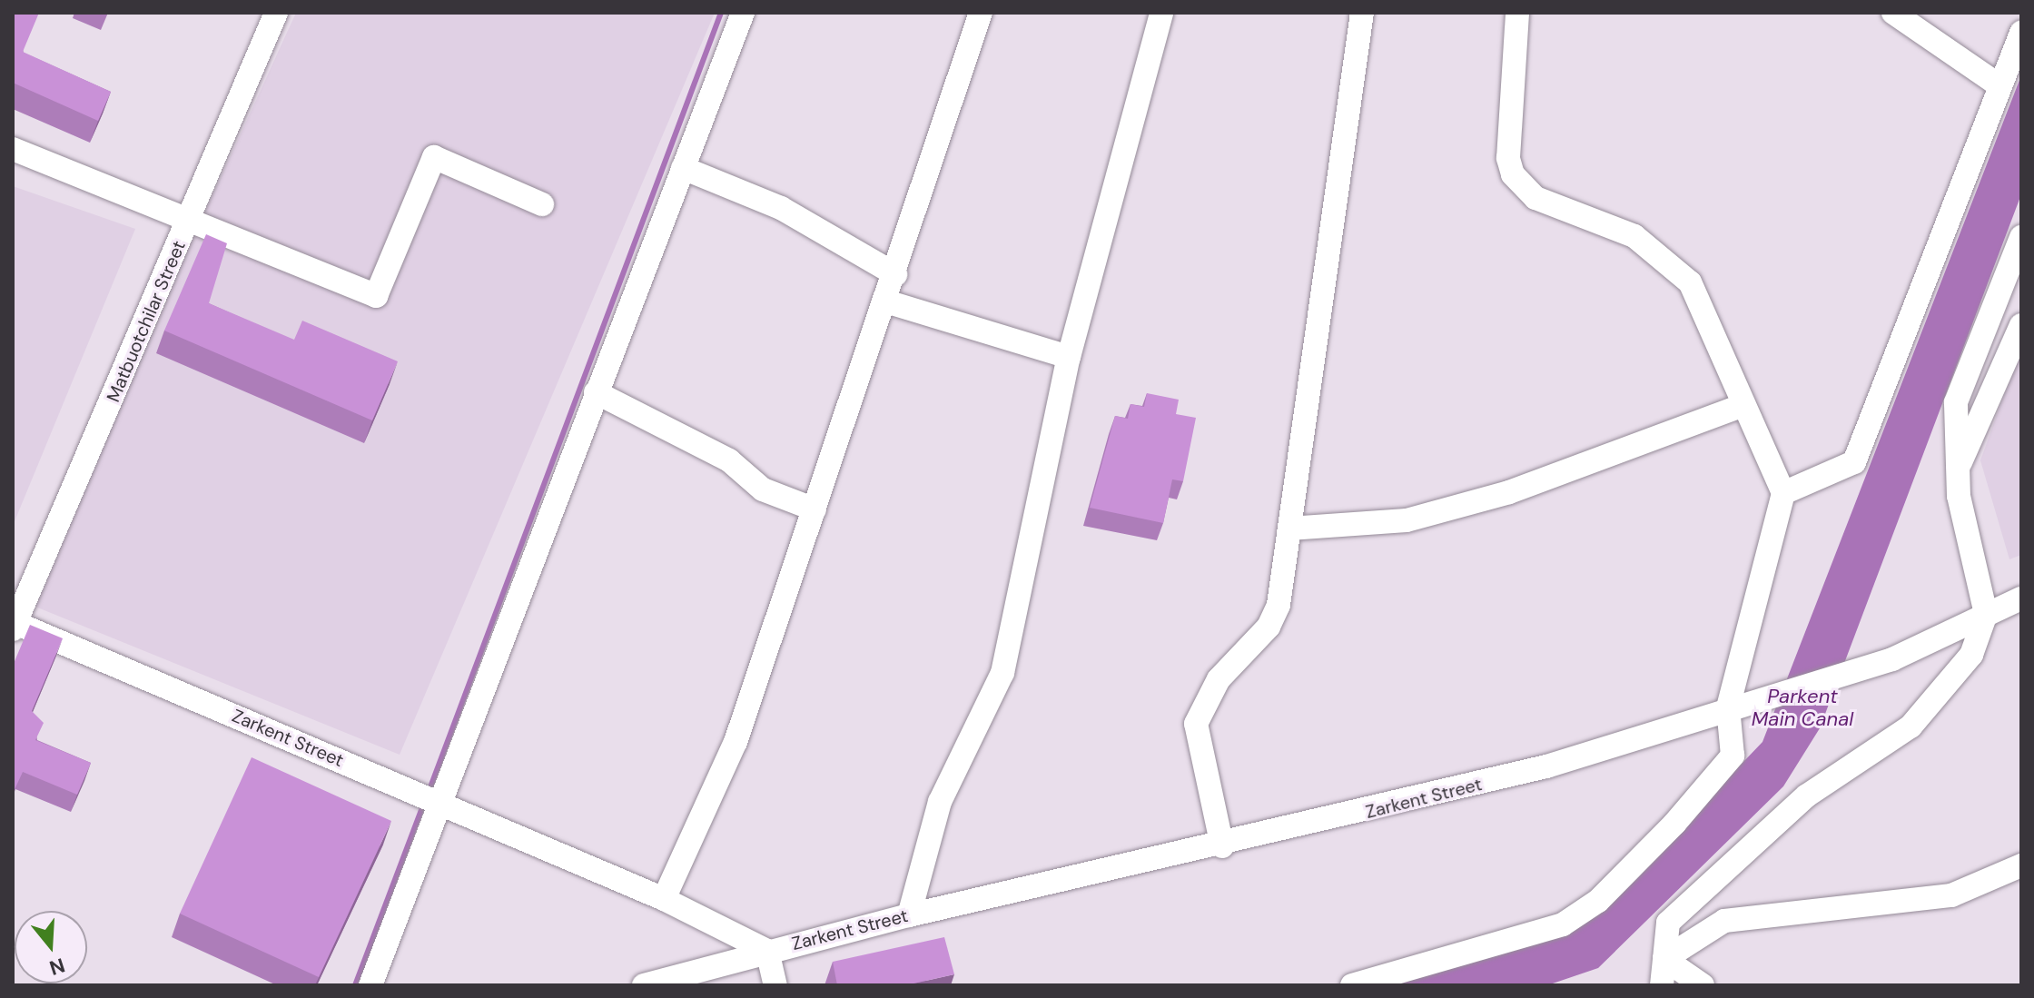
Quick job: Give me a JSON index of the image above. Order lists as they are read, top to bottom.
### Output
{
  "streets": {
    "street": ["Matbuotchilar Street", "Zarkent Street"]
  },
  "crossings": [
    ["Matbuotchilar Street", "Zarkent Street"]
  ],
  "water": ["Parkent Main Canal"],
  "north": "bottom"
}
